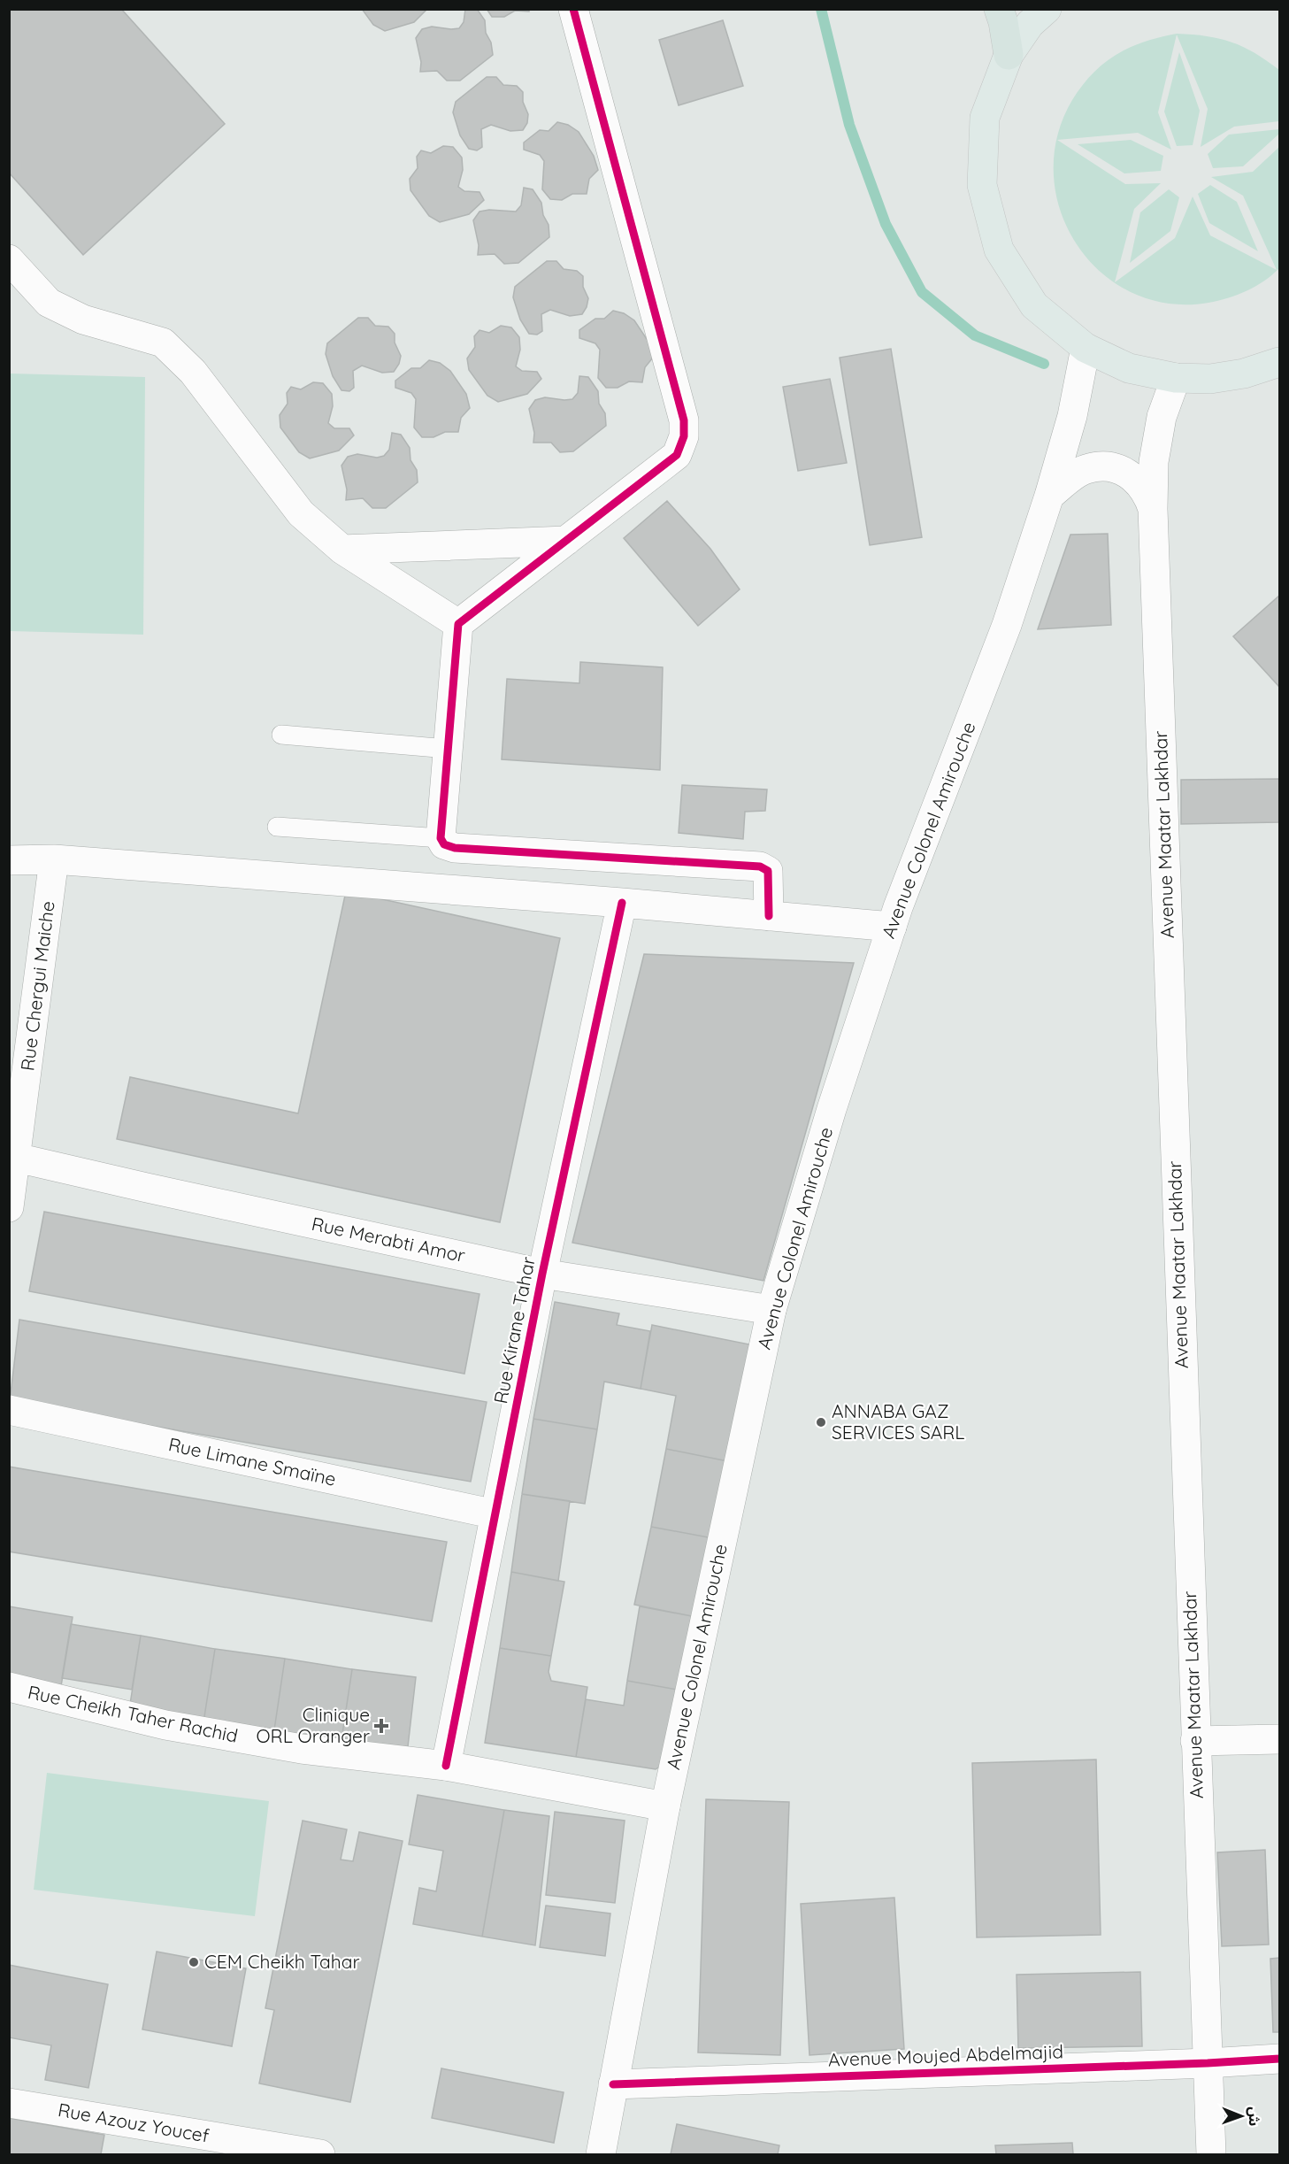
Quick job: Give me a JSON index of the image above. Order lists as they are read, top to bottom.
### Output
{
  "streets": {
    "street": [
      "Avenue Colonel Amirouche",
      "Avenue Maatar Lakhdar",
      "Rue Chergui Maiche",
      "Rue Merabti Amor",
      "Rue Kirane Tahar",
      "Rue Limane Smaïne",
      "Rue Cheikh Taher Rachid",
      "Avenue Moujed Abdelmajid",
      "Rue Azouz Youcef"
    ]
  },
  "crossings": [
    ["Avenue Colonel Amirouche", "Rue Merabti Amor"],
    ["Avenue Colonel Amirouche", "Rue Cheikh Taher Rachid"],
    ["Avenue Colonel Amirouche", "Avenue Moujed Abdelmajid"],
    ["Avenue Maatar Lakhdar", "Avenue Moujed Abdelmajid"],
    ["Rue Chergui Maiche", "Rue Merabti Amor"],
    ["Rue Merabti Amor", "Rue Kirane Tahar"],
    ["Rue Kirane Tahar", "Rue Limane Smaïne"],
    ["Rue Kirane Tahar", "Rue Cheikh Taher Rachid"]
  ],
  "places": {
    "other": ["ANNABA GAZ SERVICES SARL", "CEM Cheikh Tahar"],
    "health": ["Clinique ORL Oranger"]
  },
  "north": "right"
}
